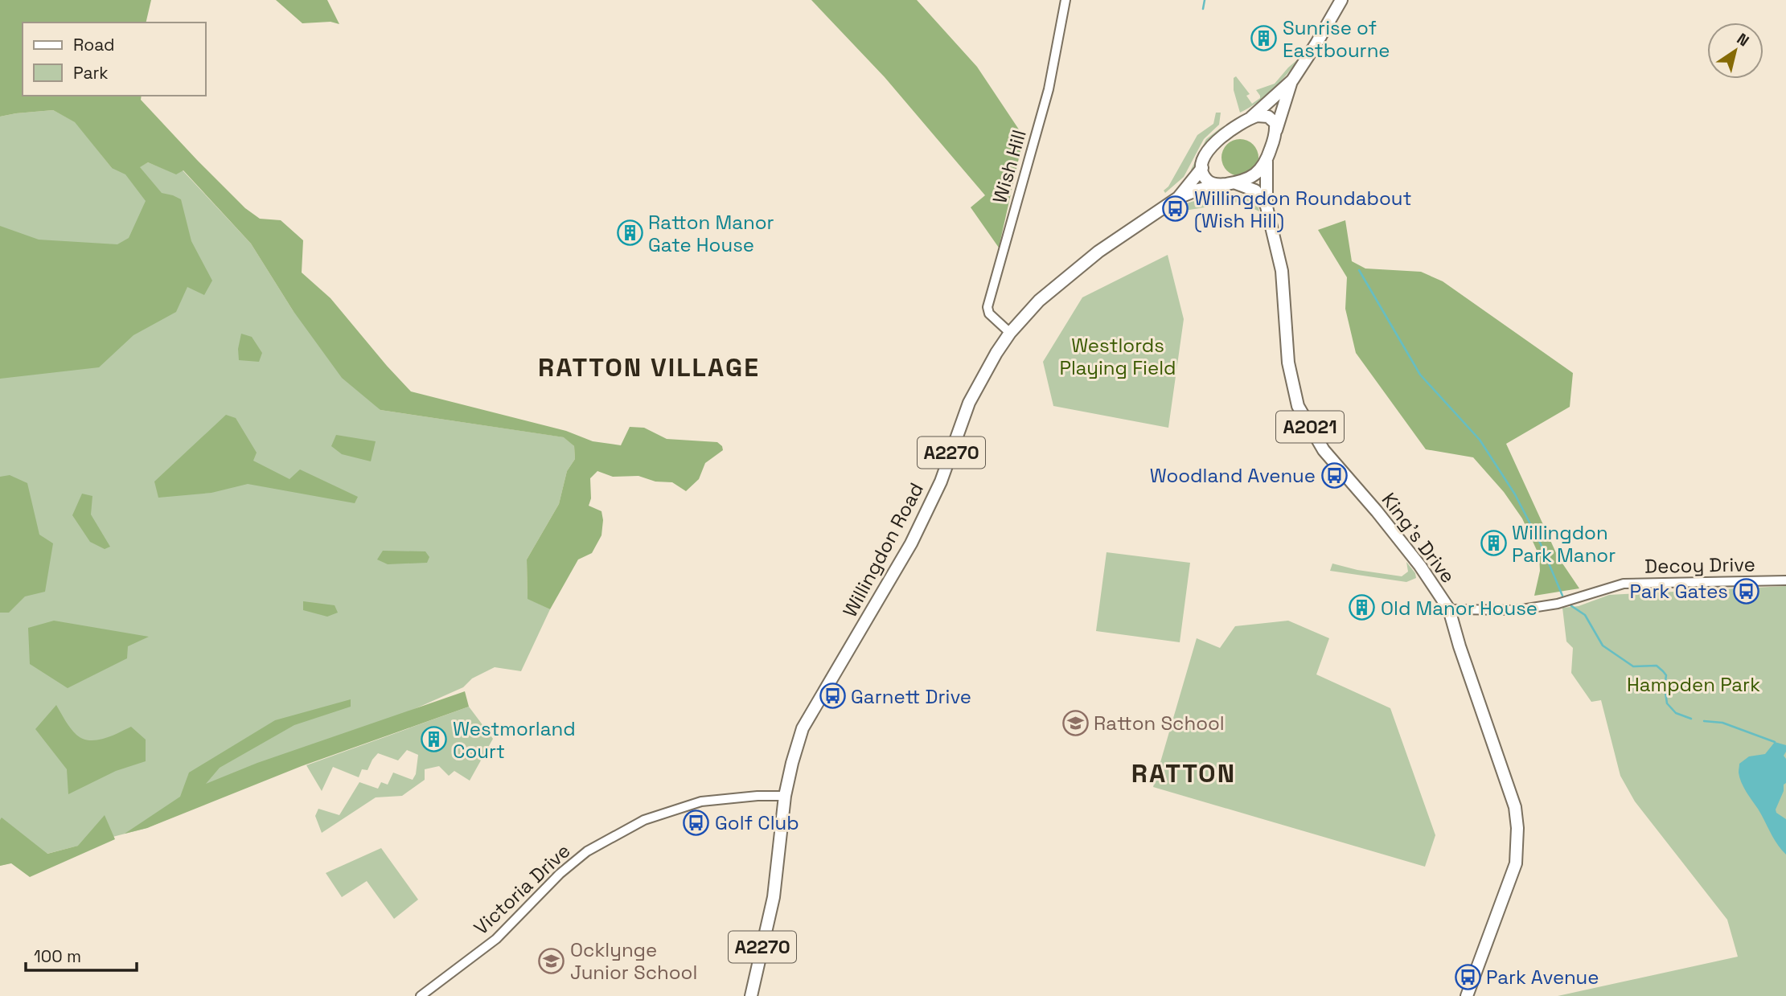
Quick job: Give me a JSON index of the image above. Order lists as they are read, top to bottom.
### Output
{
  "streets": {
    "main road": [
      "A2021",
      "A2270",
      "King's Drive",
      "Willingdon Road"
    ],
    "street": ["Wish Hill", "Decoy Drive", "Victoria Drive"]
  },
  "crossings": [
    ["Wish Hill", "Willingdon Road"],
    ["King's Drive", "Willingdon Road"],
    ["King's Drive", "Decoy Drive"],
    ["Willingdon Road", "Victoria Drive"]
  ],
  "districts": ["RATTON VILLAGE", "RATTON"],
  "parks": ["Westlords Playing Field", "Hampden Park"],
  "places": {
    "building": [
      "Sunrise of Eastbourne",
      "Ratton Manor Gate House",
      "Willingdon Park Manor",
      "Old Manor House",
      "Westmorland Court"
    ],
    "bus stop": [
      "Willingdon Roundabout (Wish Hill)",
      "Woodland Avenue",
      "Park Gates",
      "Garnett Drive",
      "Golf Club",
      "Park Avenue"
    ],
    "school or university": ["Ratton School", "Ocklynge Junior School"]
  },
  "legend": ["Road", "Park"],
  "scale_bar": "100 m",
  "north": "top right"
}
